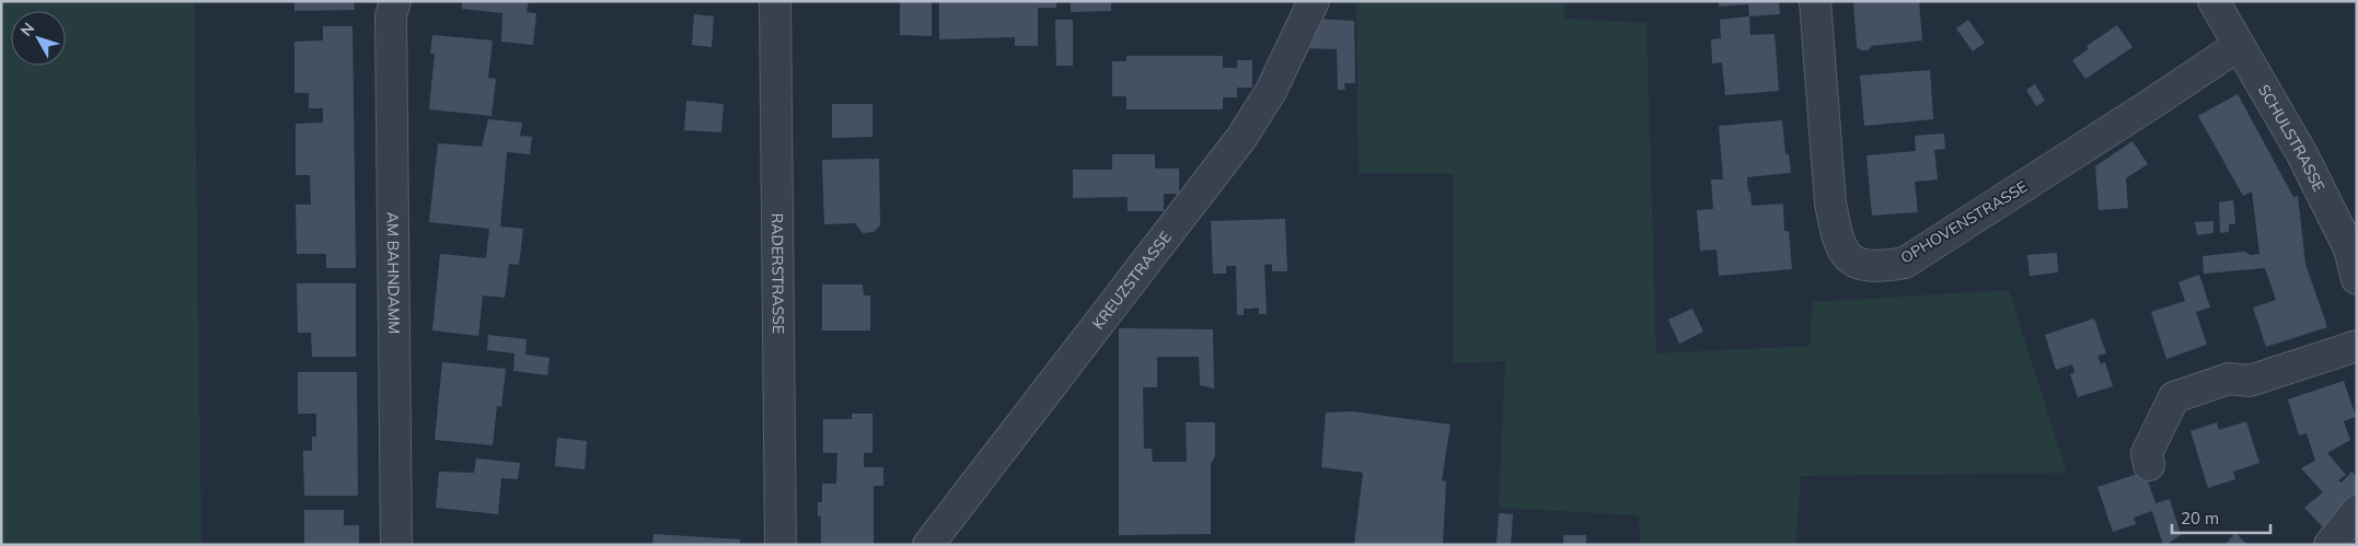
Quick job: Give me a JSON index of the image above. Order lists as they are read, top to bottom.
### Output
{
  "streets": {
    "street": [
      "SCHULSTRASSE",
      "OPHOVENSTRASSE",
      "AM BAHNDAMM",
      "RADERSTRASSE",
      "KREUZSTRASSE"
    ]
  },
  "crossings": [
    ["SCHULSTRASSE", "OPHOVENSTRASSE"]
  ],
  "scale_bar": "20 m",
  "north": "top left"
}
